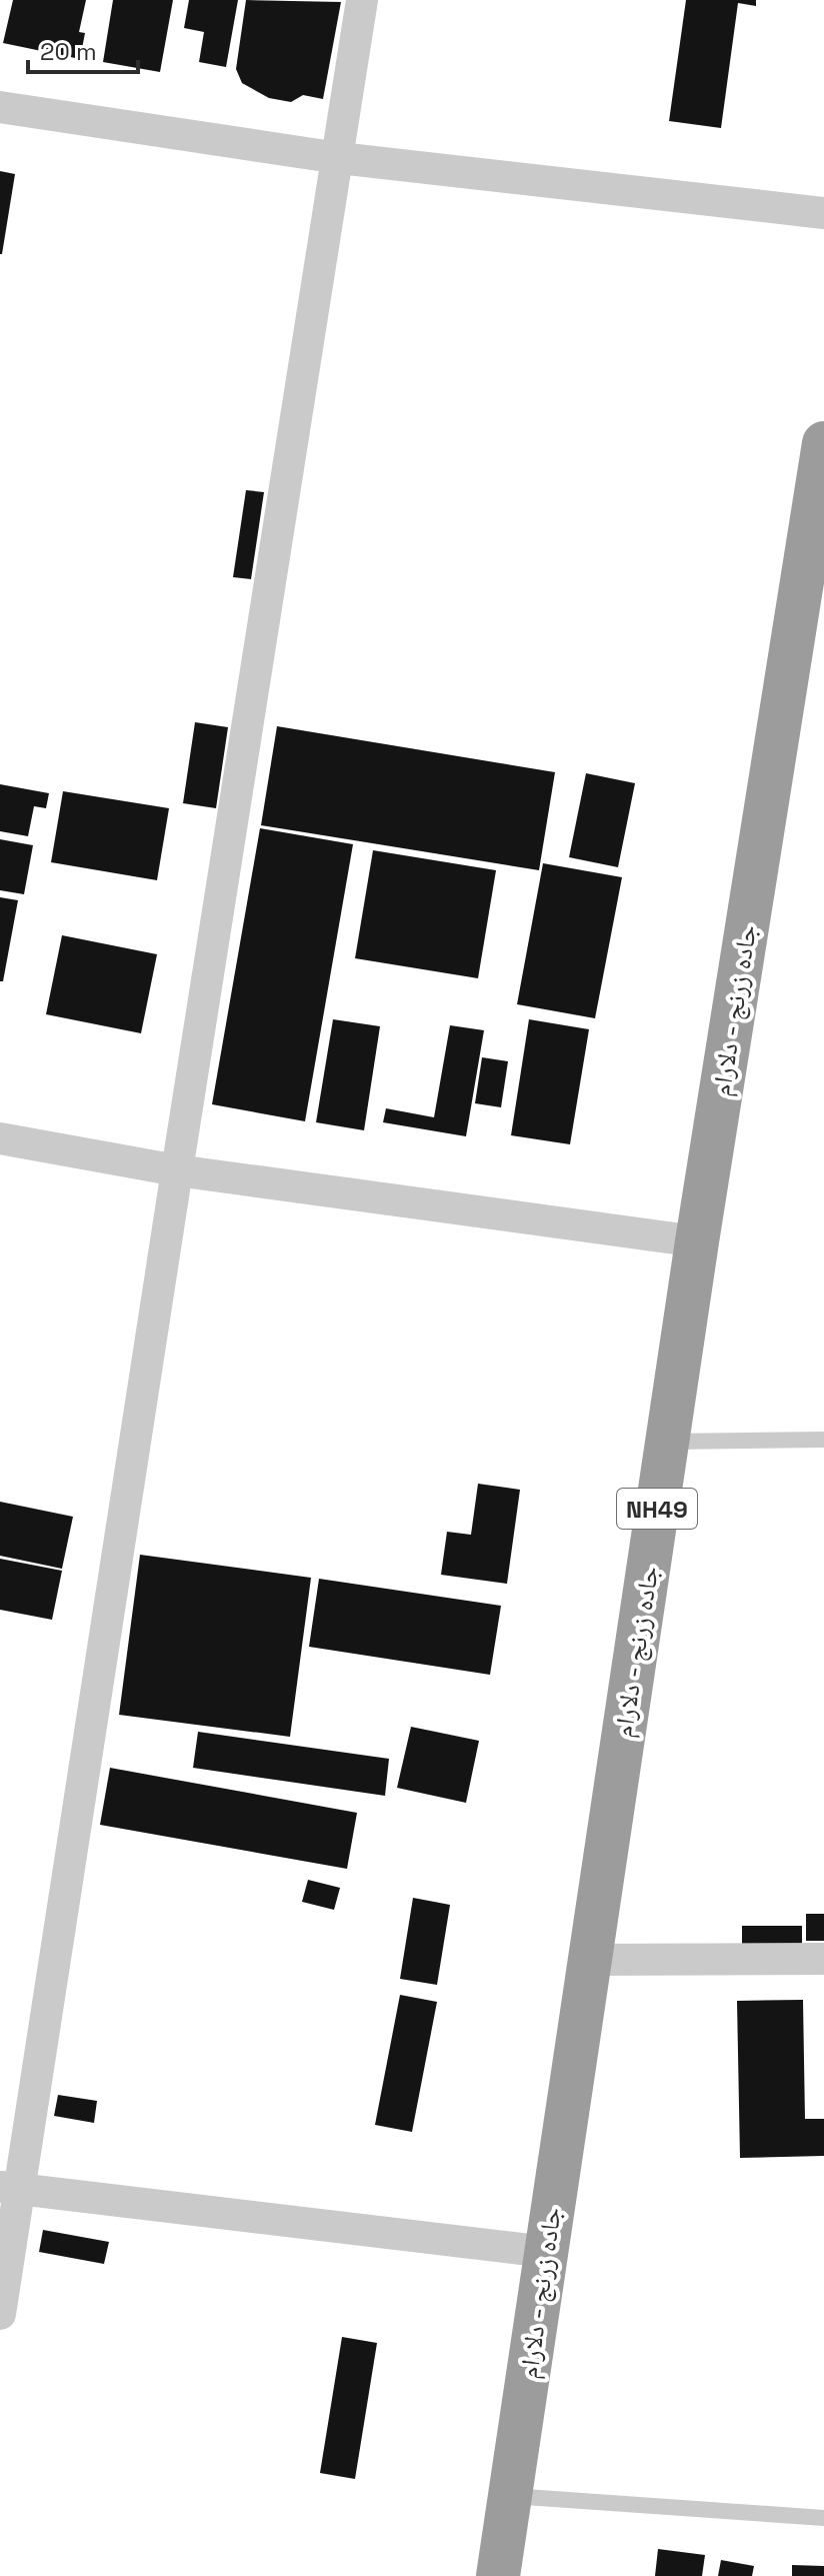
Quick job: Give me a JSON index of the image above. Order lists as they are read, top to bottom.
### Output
{
  "streets": {
    "highway": ["جاده زرنج - دلارام", "NH49"]
  },
  "scale_bar": "20 m"
}
